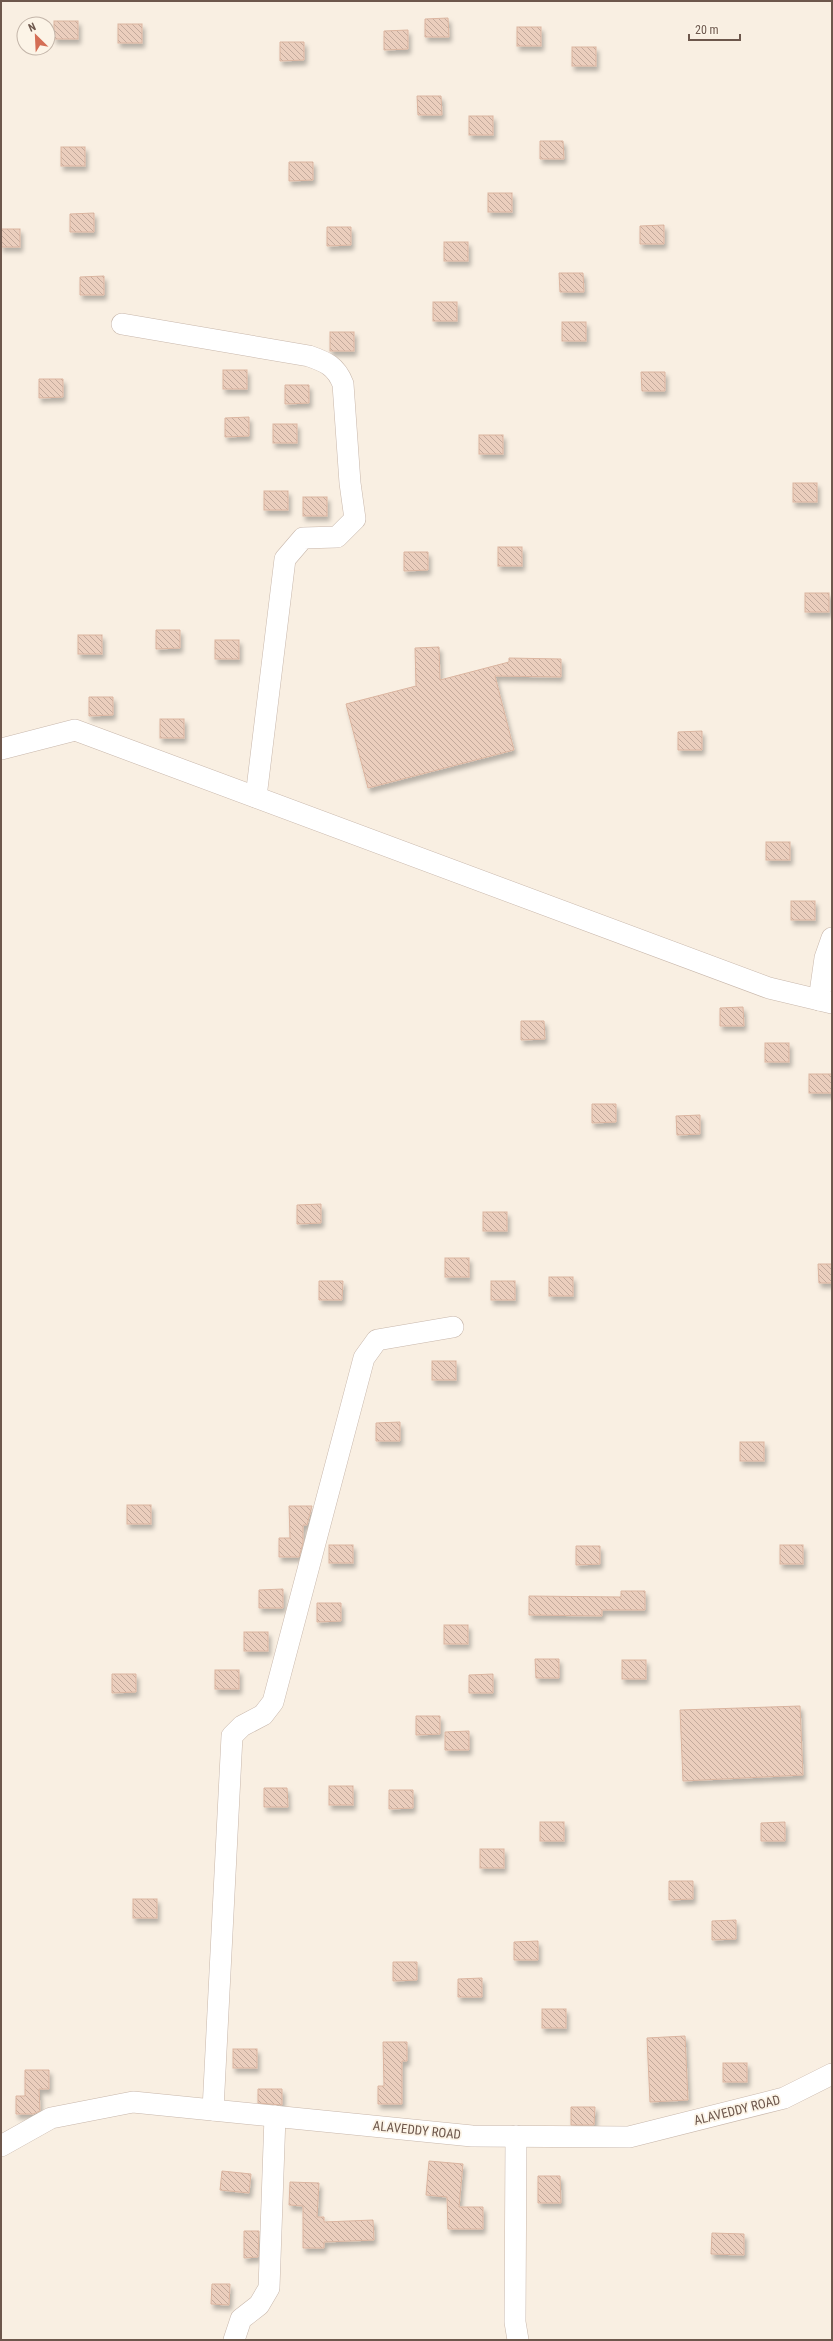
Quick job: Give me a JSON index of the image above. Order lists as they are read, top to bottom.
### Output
{
  "streets": {
    "street": ["ALAVEDDY ROAD"]
  },
  "scale_bar": "20 m",
  "north": "top left"
}
